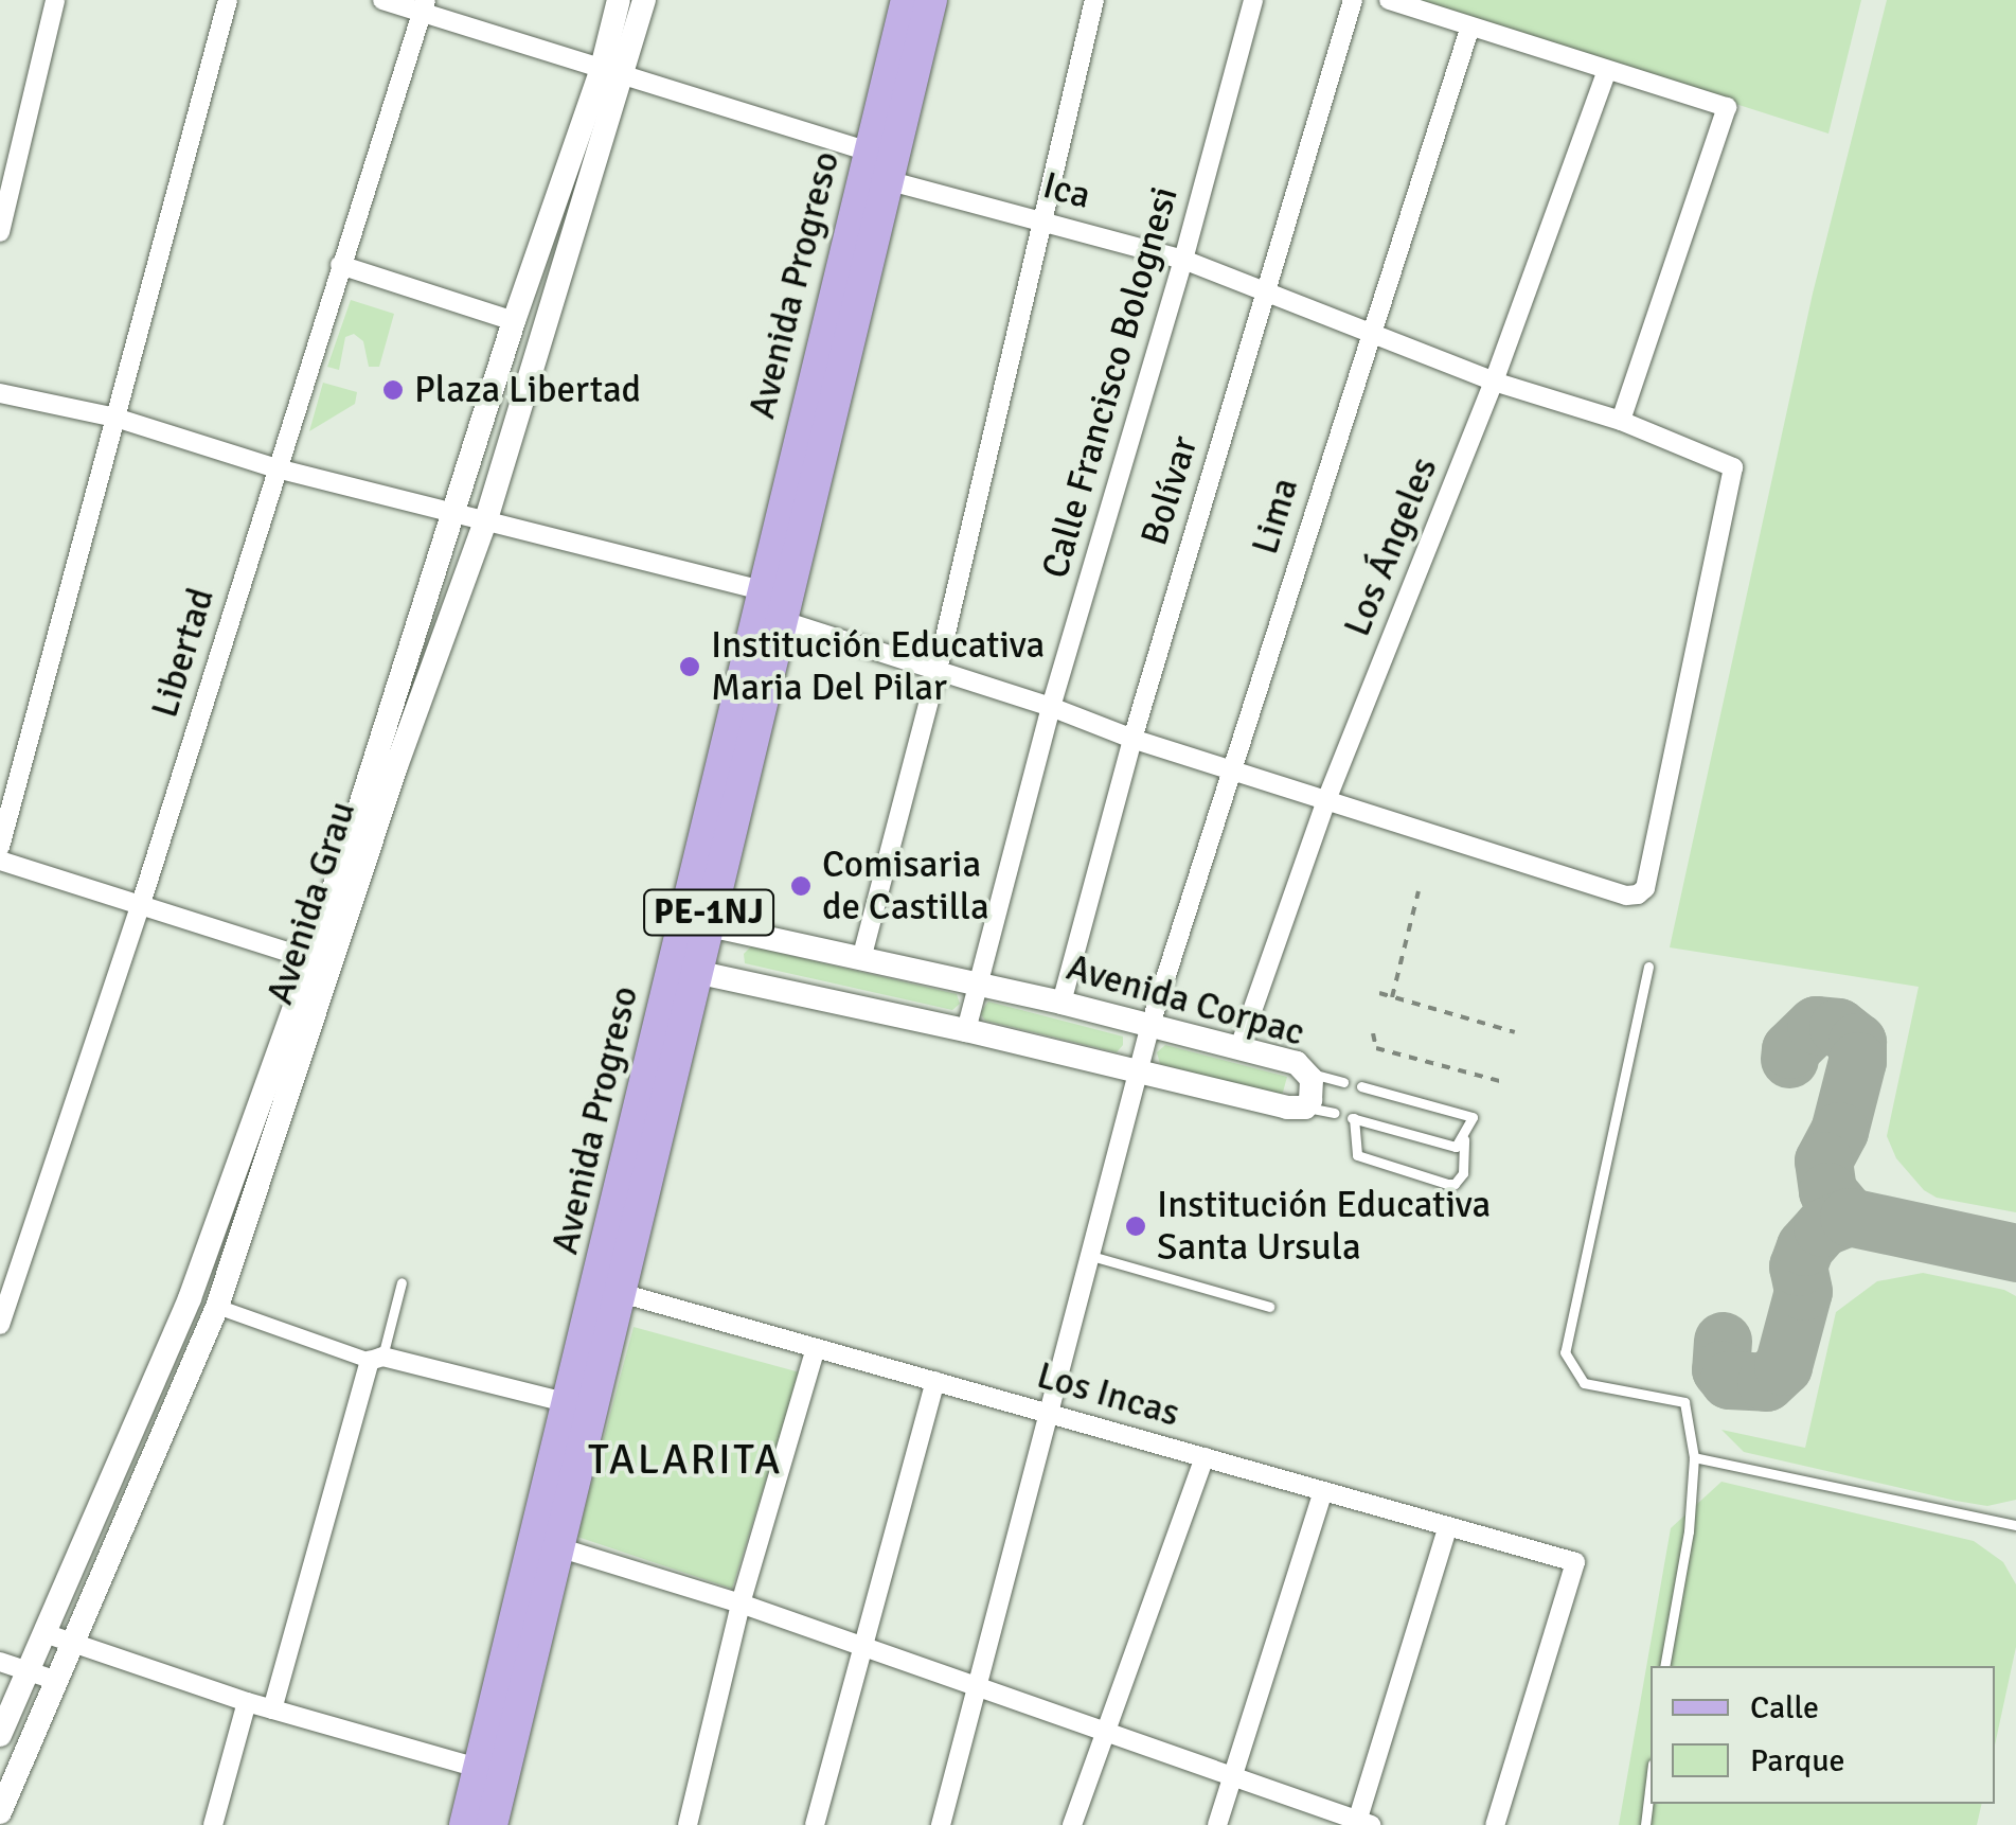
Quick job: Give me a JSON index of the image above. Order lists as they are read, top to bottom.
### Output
{
  "streets": {
    "main road": ["Avenida Progreso", "PE-1NJ"],
    "street": [
      "Ica",
      "Calle Francisco Bolognesi",
      "Bolívar",
      "Lima",
      "Los Ángeles",
      "Libertad",
      "Avenida Grau",
      "Avenida Corpac",
      "Los Incas"
    ]
  },
  "crossings": [
    ["Ica", "Avenida Progreso"],
    ["Ica", "Calle Francisco Bolognesi"],
    ["Ica", "Bolívar"],
    ["Ica", "Lima"],
    ["Ica", "Los Ángeles"],
    ["Avenida Progreso", "Avenida Corpac"],
    ["Avenida Progreso", "Los Incas"],
    ["Calle Francisco Bolognesi", "Avenida Corpac"],
    ["Bolívar", "Avenida Corpac"],
    ["Lima", "Avenida Corpac"],
    ["Lima", "Los Incas"],
    ["Los Ángeles", "Avenida Corpac"]
  ],
  "districts": ["TALARITA"],
  "places": [
    "Plaza Libertad",
    "Institución Educativa Maria Del Pilar",
    "Comisaria de Castilla",
    "Institución Educativa Santa Ursula"
  ],
  "legend": ["Calle", "Parque"]
}
